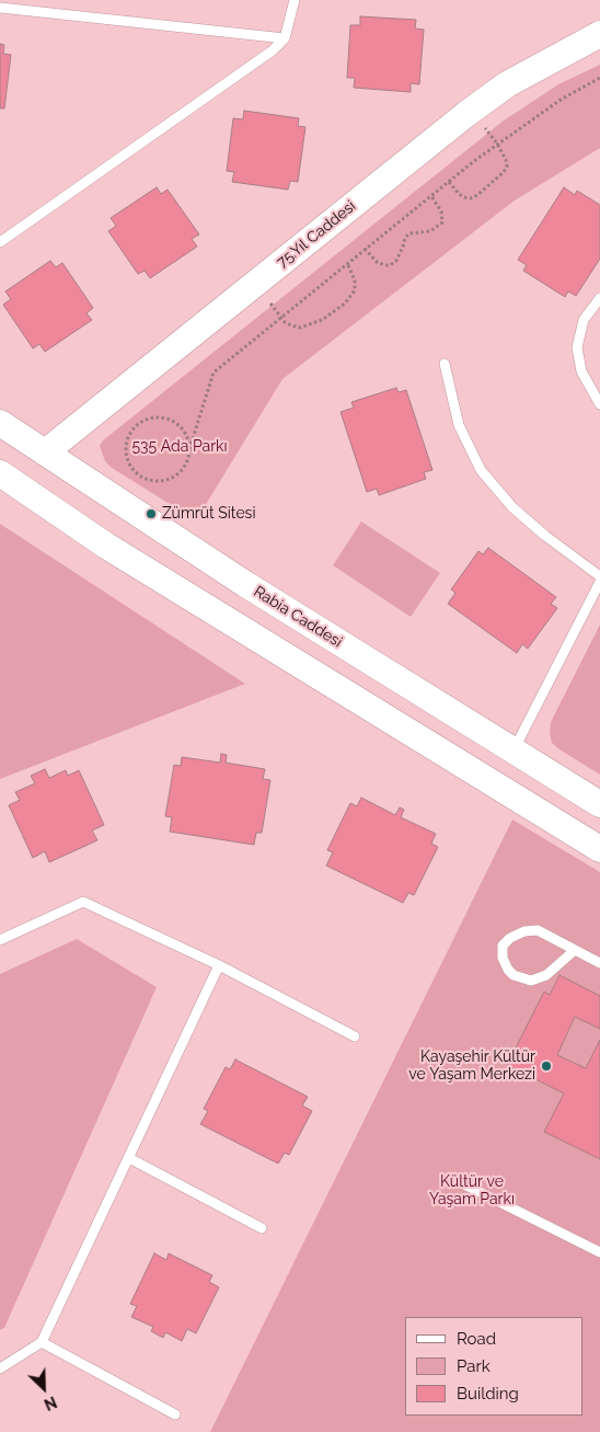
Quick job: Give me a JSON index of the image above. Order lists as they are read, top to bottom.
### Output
{
  "streets": {
    "street": ["75.Yıl Caddesi", "Rabia Caddesi"]
  },
  "crossings": [
    ["75.Yıl Caddesi", "Rabia Caddesi"]
  ],
  "parks": ["535 Ada Parkı", "Kültür ve Yaşam Parkı"],
  "places": ["Zümrüt Sitesi", "Kayaşehir Kültür ve Yaşam Merkezi"],
  "legend": ["Road", "Park", "Building"],
  "north": "bottom right"
}
